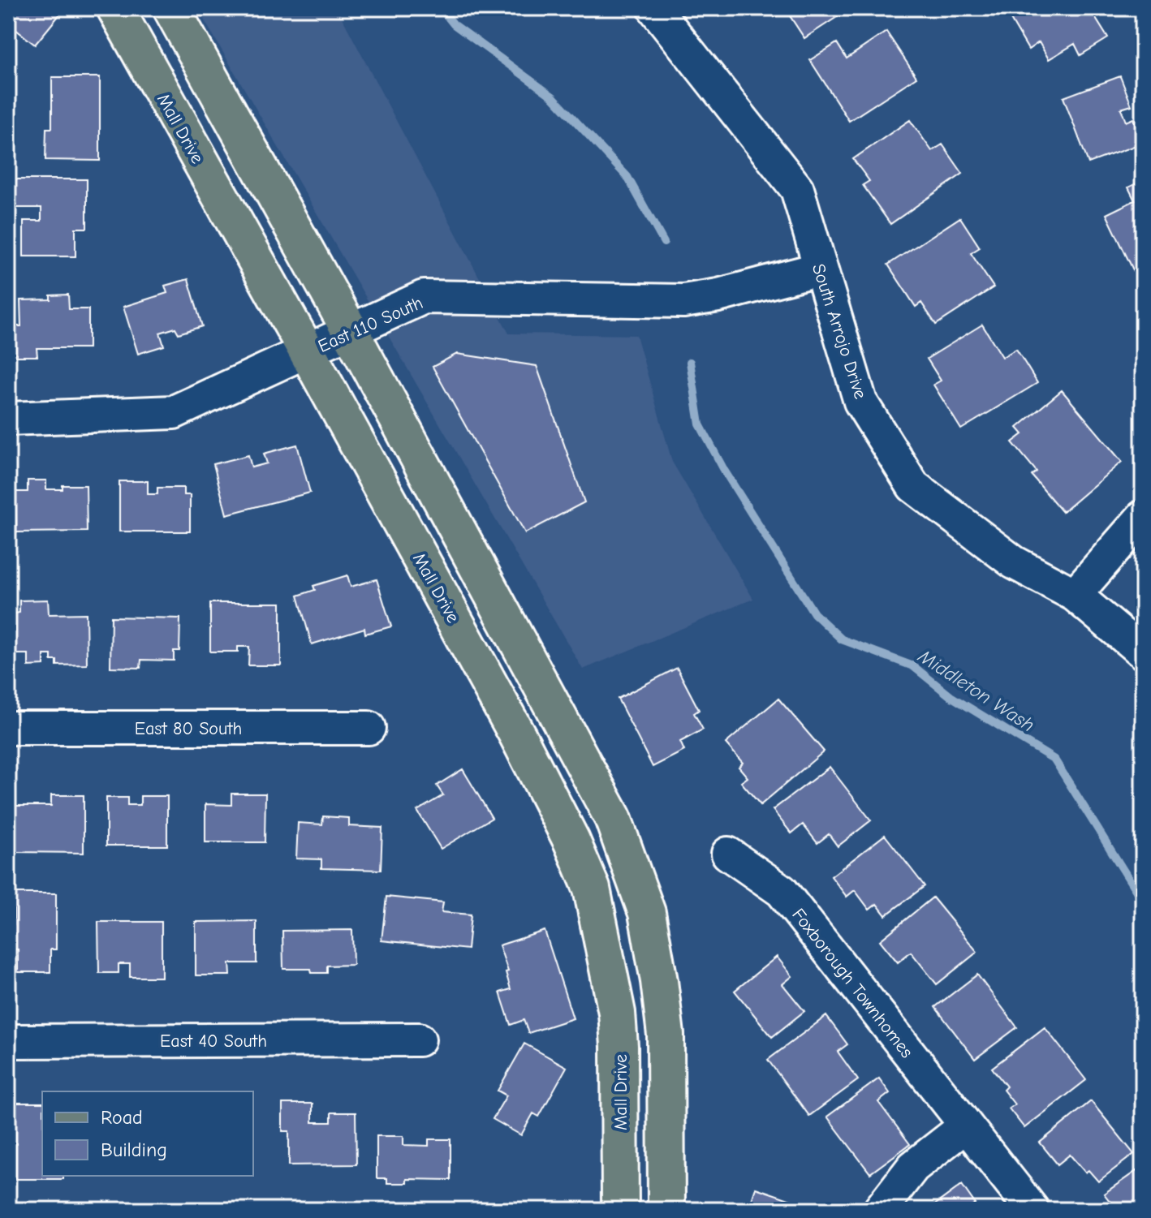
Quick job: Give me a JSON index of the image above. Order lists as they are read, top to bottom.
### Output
{
  "streets": {
    "main road": ["Mall Drive"],
    "street": [
      "East 110 South",
      "South Arrojo Drive",
      "East 80 South",
      "Foxborough Townhomes",
      "East 40 South"
    ]
  },
  "crossings": [
    ["Mall Drive", "East 110 South"],
    ["East 110 South", "South Arrojo Drive"]
  ],
  "water": ["Middleton Wash"],
  "legend": ["Road", "Building"]
}
